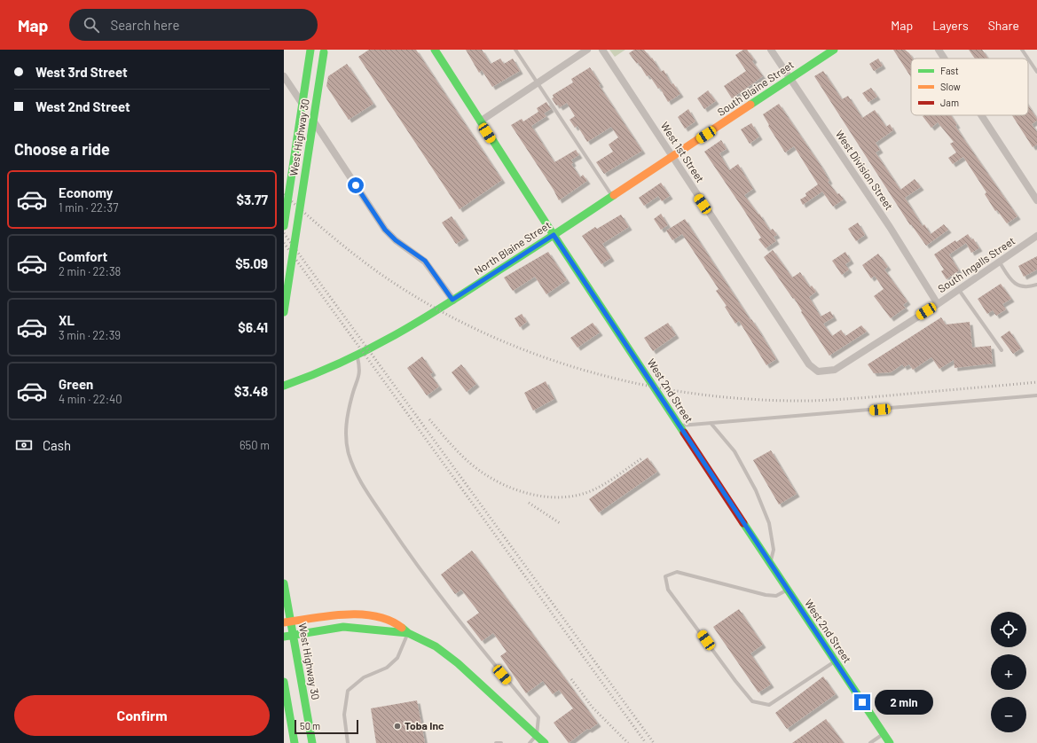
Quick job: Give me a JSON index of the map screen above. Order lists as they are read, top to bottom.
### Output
{
  "streets": {
    "main road": [
      "South Blaine Street",
      "West Highway 30",
      "North Blaine Street",
      "West 2nd Street"
    ],
    "street": ["West 1st Street", "West Division Street", "South Ingalls Street"]
  },
  "crossings": [
    ["South Blaine Street", "West 1st Street"],
    ["South Blaine Street", "West Division Street"],
    ["South Blaine Street", "North Blaine Street"],
    ["West 1st Street", "North Blaine Street"],
    ["West 1st Street", "South Ingalls Street"],
    ["West Division Street", "South Ingalls Street"],
    ["North Blaine Street", "West 2nd Street"]
  ],
  "places": ["Toba Inc"],
  "legend": ["Fast", "Slow", "Jam"],
  "scale_bar": "50 m",
  "page": {
    "header": "Map",
    "search": "Search here",
    "nav": ["Map", "Layers", "Share"],
    "banner": ["West 3rd Street", "West 2nd Street"],
    "heading": "Choose a ride",
    "list": [
      {
        "name": "Economy",
        "note": "1 min · 22:37",
        "value": "$3.77"
      },
      {
        "name": "Comfort",
        "note": "2 min · 22:38",
        "value": "$5.09"
      },
      {
        "name": "XL",
        "note": "3 min · 22:39",
        "value": "$6.41"
      },
      {
        "name": "Green",
        "note": "4 min · 22:40",
        "value": "$3.48"
      }
    ],
    "pay": ["Cash", "650 m"],
    "map_buttons": ["+", "−"],
    "buttons": "Confirm",
    "bubble": "2 min",
    "scale": "50 m"
  }
}
